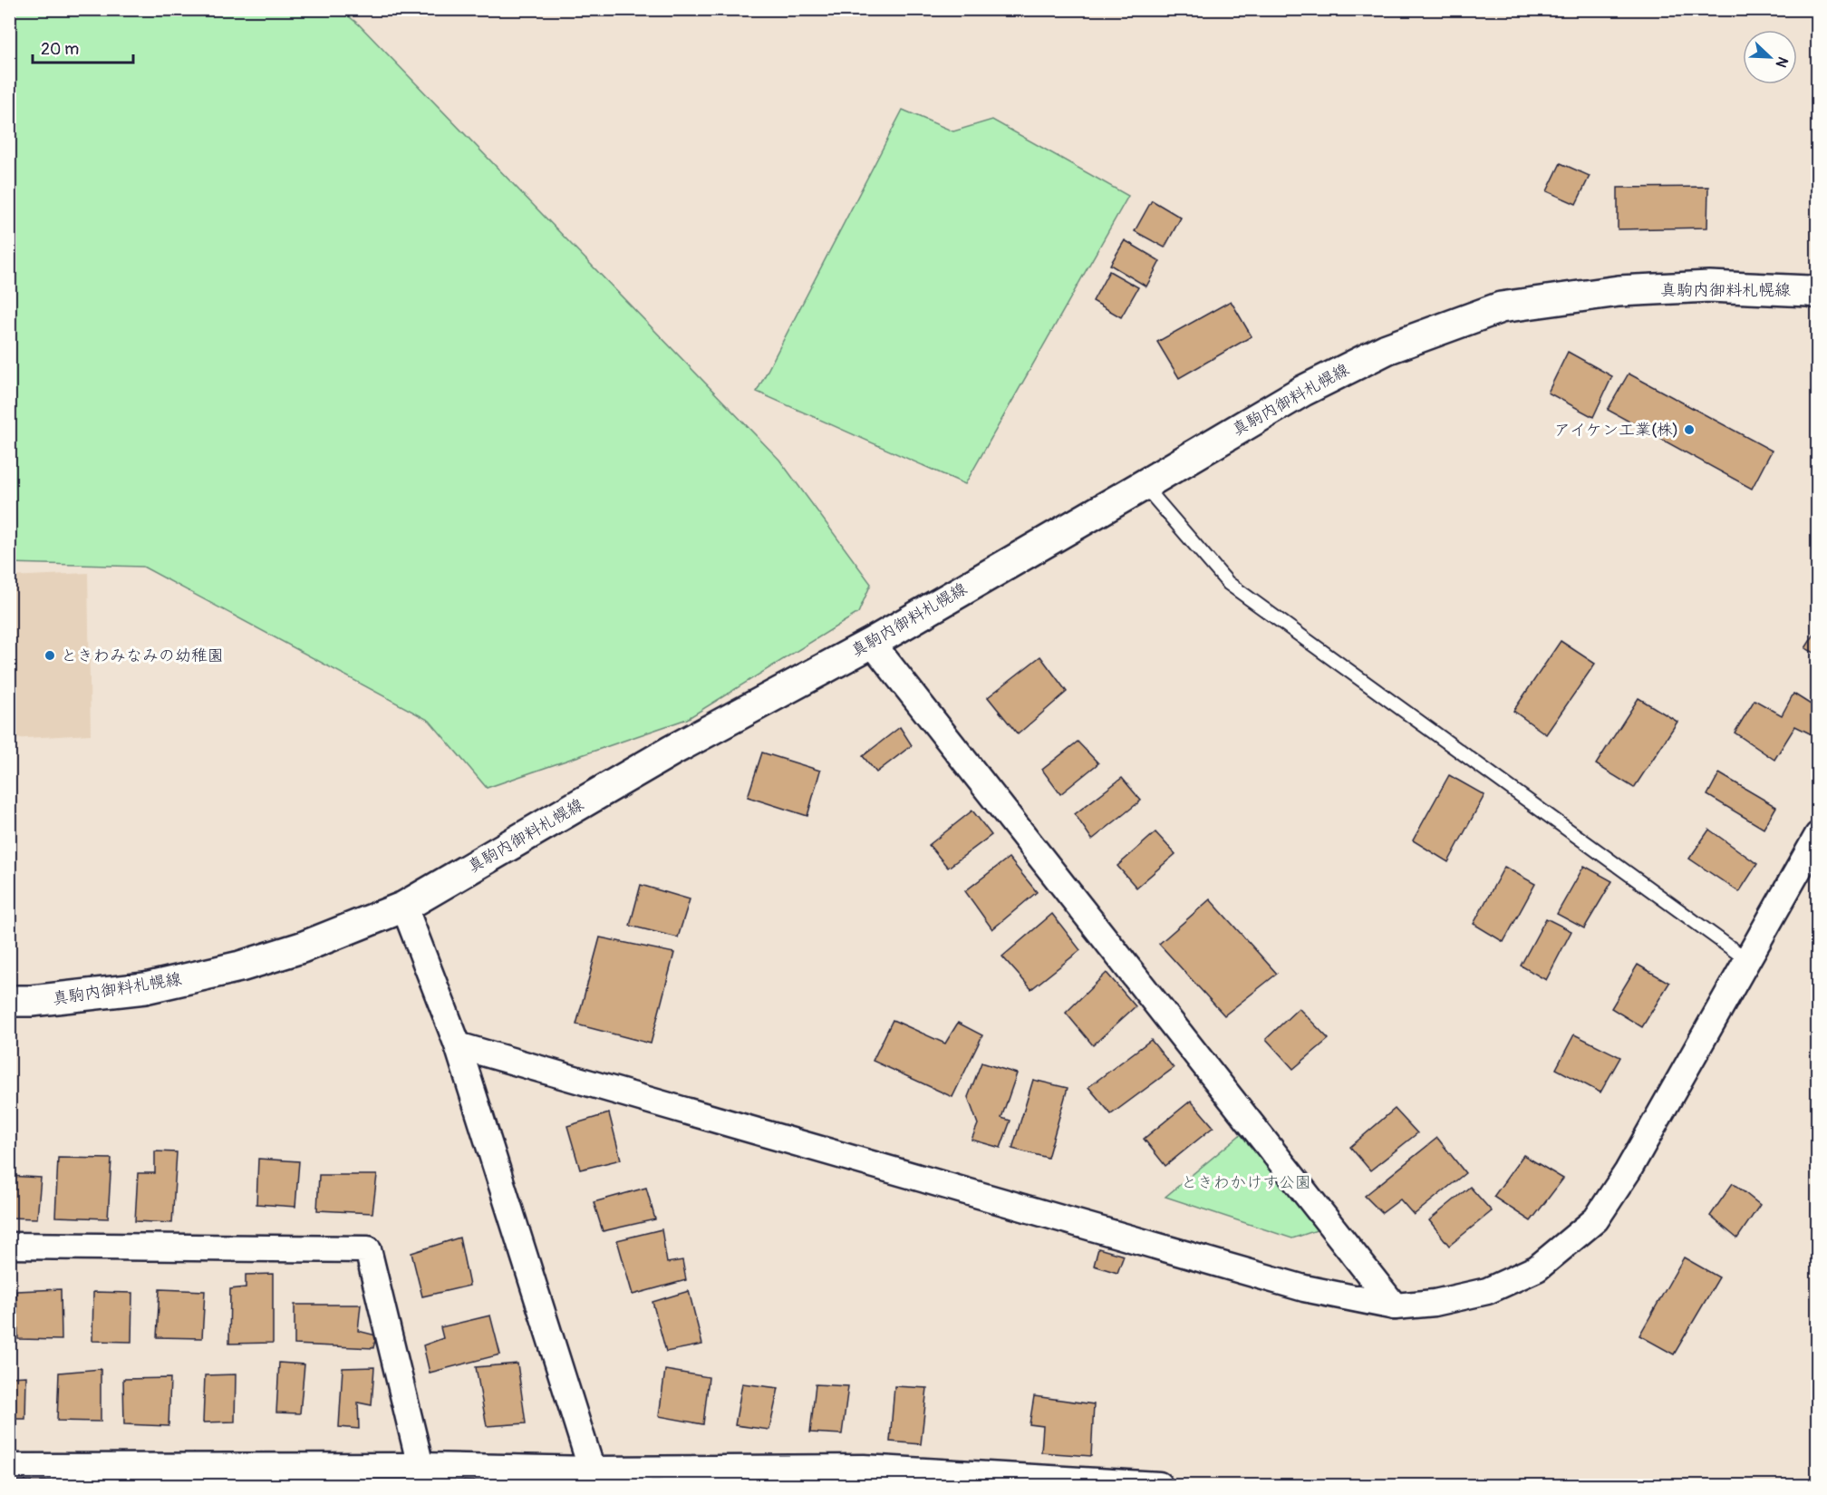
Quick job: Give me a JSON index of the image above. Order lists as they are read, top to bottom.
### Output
{
  "streets": {
    "main road": ["真駒内御料札幌線"]
  },
  "parks": ["ときわかけす公園"],
  "places": ["アイケン工業(株)", "ときわみなみの幼稚園"],
  "scale_bar": "20 m",
  "north": "bottom right"
}
